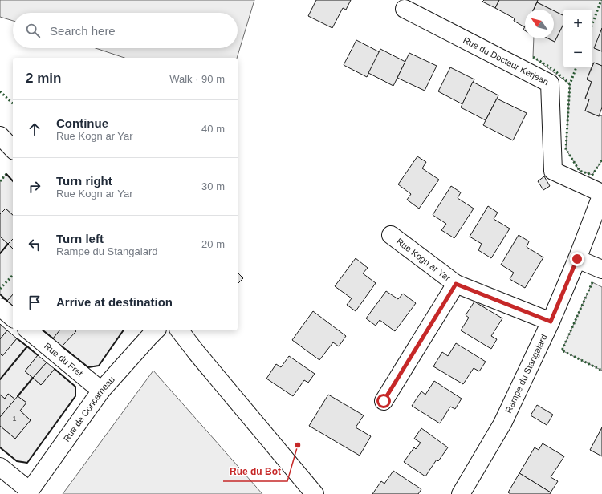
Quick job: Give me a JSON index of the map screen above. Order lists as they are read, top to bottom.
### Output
{
  "streets": {
    "street": [
      "Rue du Docteur Kerjean",
      "Rue Kogn ar Yar",
      "Rue du Fret",
      "Rampe du Stangalard",
      "Rue de Concarneau"
    ]
  },
  "crossings": [
    ["Rue du Docteur Kerjean", "Rampe du Stangalard"],
    ["Rue Kogn ar Yar", "Rampe du Stangalard"],
    ["Rue du Fret", "Rue de Concarneau"]
  ],
  "places": ["Rue du Bot"],
  "house_numbers": ["1"],
  "north": "top left",
  "page": {
    "map_buttons": ["+", "−"],
    "search": "Search here",
    "heading": ["2 min", "Walk · 90 m"],
    "list": [
      ["Continue", "Rue Kogn ar Yar", "40 m"],
      ["Turn right", "Rue Kogn ar Yar", "30 m"],
      ["Turn left", "Rampe du Stangalard", "20 m"],
      "Arrive at destination"
    ]
  }
}
